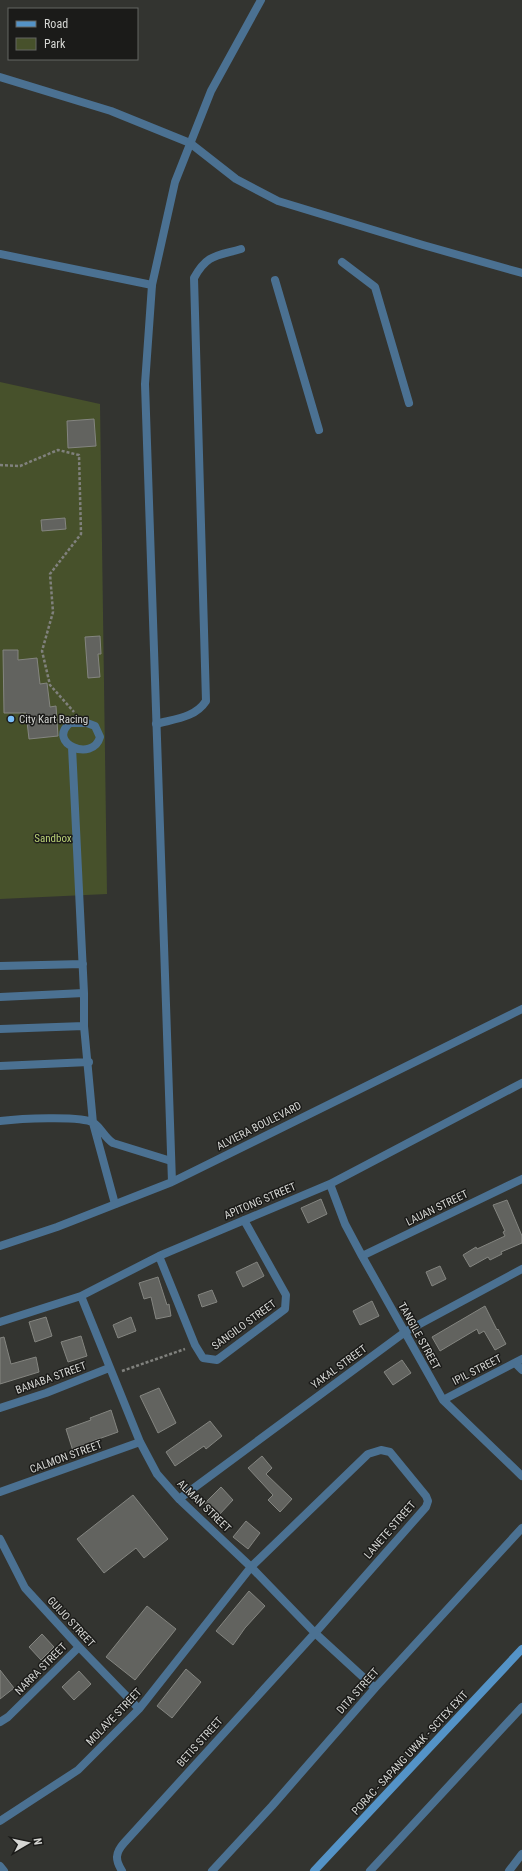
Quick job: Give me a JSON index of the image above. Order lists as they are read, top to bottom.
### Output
{
  "streets": {
    "main road": ["PORAC - SAPANG UWAK - SCTEX EXIT"],
    "street": [
      "ALVIERA BOULEVARD",
      "APITONG STREET",
      "LAUAN STREET",
      "SANGILO STREET",
      "TANGILE STREET",
      "YAKAL STREET",
      "IPIL STREET",
      "BANABA STREET",
      "CALMON STREET",
      "ALMAN STREET",
      "LANETE STREET",
      "GUIJO STREET",
      "NARRA STREET",
      "DITA STREET",
      "MOLAVE STREET",
      "BETIS STREET"
    ]
  },
  "crossings": [
    ["APITONG STREET", "SANGILO STREET"],
    ["APITONG STREET", "TANGILE STREET"],
    ["APITONG STREET", "ALMAN STREET"],
    ["LAUAN STREET", "TANGILE STREET"],
    ["TANGILE STREET", "YAKAL STREET"],
    ["TANGILE STREET", "IPIL STREET"],
    ["YAKAL STREET", "ALMAN STREET"],
    ["BANABA STREET", "ALMAN STREET"],
    ["CALMON STREET", "ALMAN STREET"],
    ["ALMAN STREET", "LANETE STREET"],
    ["ALMAN STREET", "DITA STREET"],
    ["ALMAN STREET", "MOLAVE STREET"],
    ["ALMAN STREET", "BETIS STREET"],
    ["LANETE STREET", "MOLAVE STREET"],
    ["LANETE STREET", "BETIS STREET"],
    ["GUIJO STREET", "NARRA STREET"],
    ["GUIJO STREET", "MOLAVE STREET"]
  ],
  "parks": ["Sandbox"],
  "places": ["City Kart Racing"],
  "legend": ["Road", "Park"],
  "north": "right"
}
